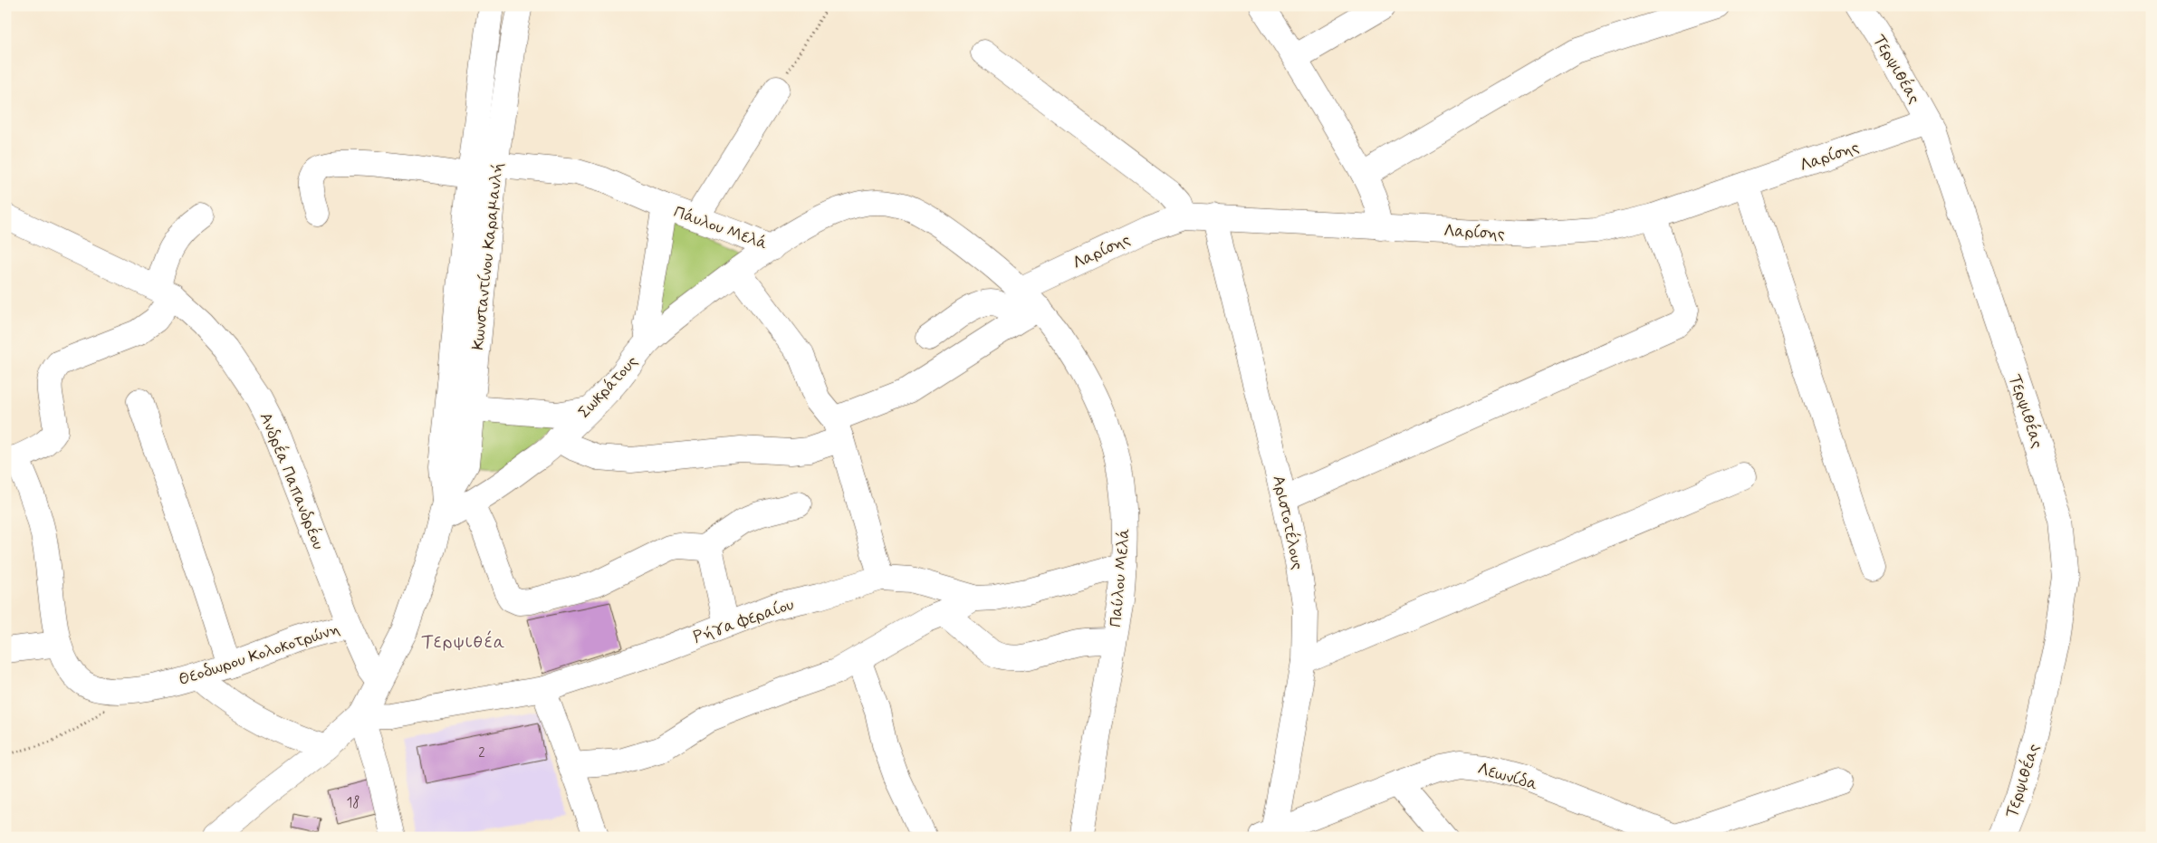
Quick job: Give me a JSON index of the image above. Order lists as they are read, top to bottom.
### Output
{
  "streets": {
    "street": [
      "Τερψιθέας",
      "Λαρίσης",
      "Πάυλου Μελά",
      "Κωνσταντίνου Καραμανλή",
      "Σωκράτους",
      "Ανδρέα Παπανδρέου",
      "Αριστοτέλους",
      "Παύλου Μελά",
      "Ρήγα Φεραίου",
      "Θεοδωρου Κολοκοτρώνη",
      "Λεωνίδα"
    ]
  },
  "crossings": [
    ["Τερψιθέας", "Λαρίσης"],
    ["Λαρίσης", "Πάυλου Μελά"],
    ["Λαρίσης", "Αριστοτέλους"],
    ["Λαρίσης", "Παύλου Μελά"],
    ["Πάυλου Μελά", "Κωνσταντίνου Καραμανλή"],
    ["Πάυλου Μελά", "Σωκράτους"],
    ["Πάυλου Μελά", "Παύλου Μελά"],
    ["Κωνσταντίνου Καραμανλή", "Σωκράτους"],
    ["Κωνσταντίνου Καραμανλή", "Ανδρέα Παπανδρέου"],
    ["Κωνσταντίνου Καραμανλή", "Ρήγα Φεραίου"],
    ["Ανδρέα Παπανδρέου", "Θεοδωρου Κολοκοτρώνη"],
    ["Αριστοτέλους", "Λεωνίδα"],
    ["Παύλου Μελά", "Ρήγα Φεραίου"]
  ],
  "districts": ["Τερψιθέα"],
  "house_numbers": ["2", "18"]
}
